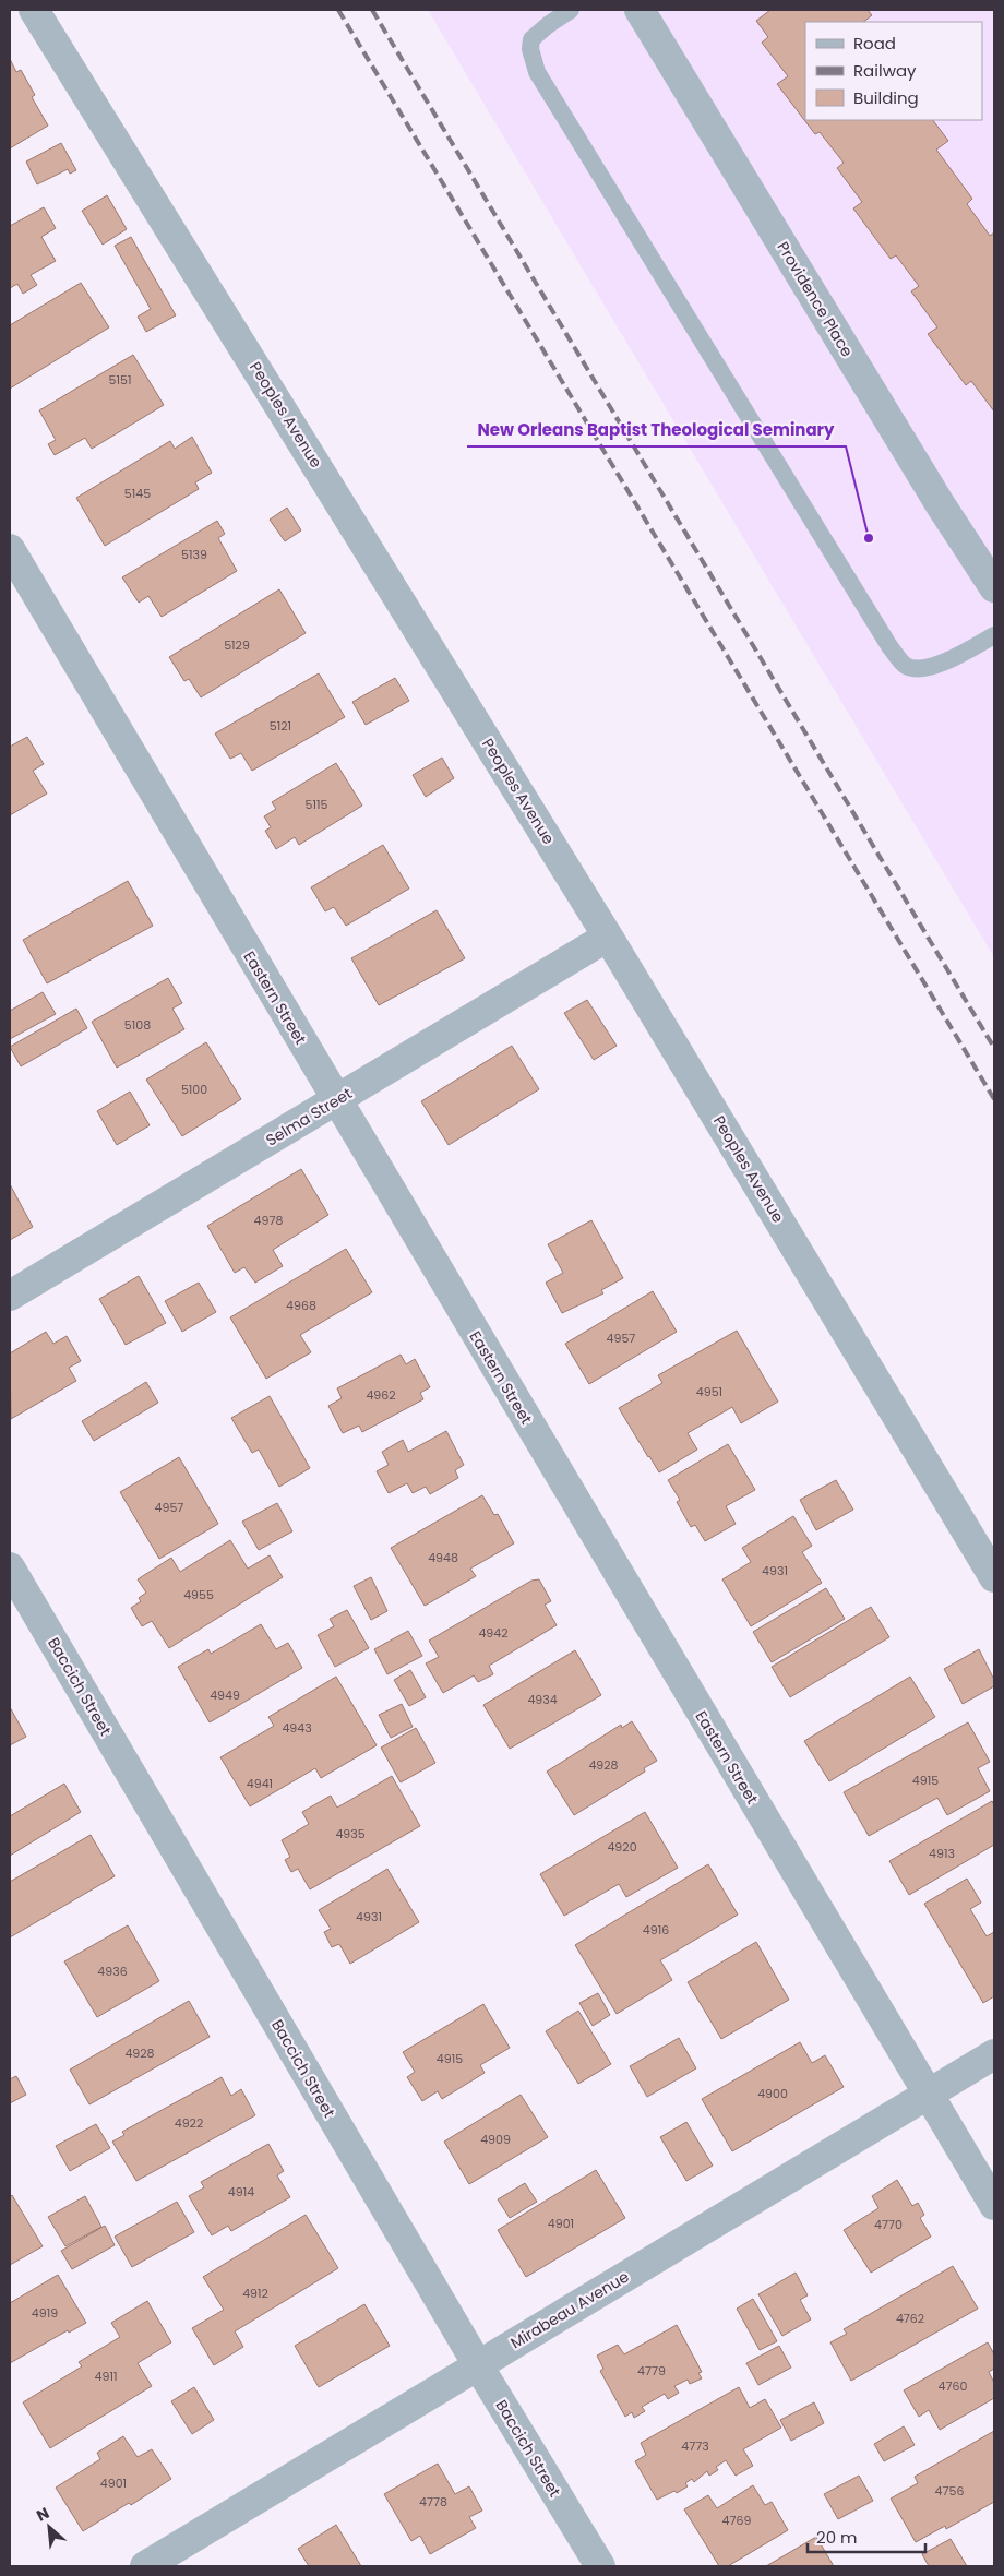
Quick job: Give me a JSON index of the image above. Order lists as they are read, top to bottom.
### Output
{
  "streets": {
    "street": [
      "Providence Place",
      "Peoples Avenue",
      "Eastern Street",
      "Selma Street",
      "Baccich Street",
      "Mirabeau Avenue"
    ]
  },
  "crossings": [
    ["Peoples Avenue", "Selma Street"],
    ["Eastern Street", "Selma Street"],
    ["Eastern Street", "Mirabeau Avenue"],
    ["Baccich Street", "Mirabeau Avenue"]
  ],
  "places": ["New Orleans Baptist Theological Seminary"],
  "house_numbers": [
    "5151",
    "5145",
    "5139",
    "5129",
    "5121",
    "5115",
    "5108",
    "5100",
    "4978",
    "4968",
    "4957",
    "4951",
    "4962",
    "4957",
    "4948",
    "4931",
    "4955",
    "4942",
    "4949",
    "4934",
    "4943",
    "4928",
    "4915",
    "4941",
    "4935",
    "4920",
    "4913",
    "4931",
    "4916",
    "4936",
    "4928",
    "4915",
    "4900",
    "4922",
    "4909",
    "4914",
    "4901",
    "4770",
    "4912",
    "4919",
    "4762",
    "4779",
    "4911",
    "4760",
    "4773",
    "4901",
    "4756",
    "4778",
    "4769"
  ],
  "legend": ["Road", "Railway", "Building"],
  "scale_bar": "20 m",
  "north": "top left"
}
